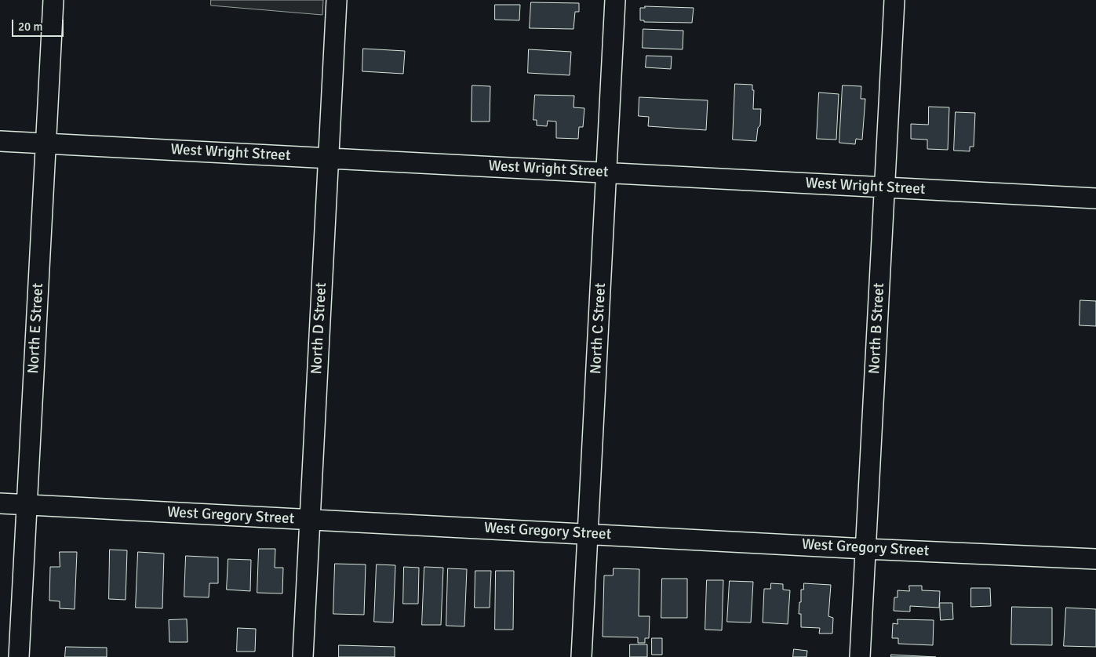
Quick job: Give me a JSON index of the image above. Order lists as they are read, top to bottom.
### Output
{
  "streets": {
    "street": [
      "West Wright Street",
      "North E Street",
      "North D Street",
      "North C Street",
      "North B Street",
      "West Gregory Street"
    ]
  },
  "crossings": [
    ["West Wright Street", "North E Street"],
    ["West Wright Street", "North D Street"],
    ["West Wright Street", "North C Street"],
    ["West Wright Street", "North B Street"],
    ["North E Street", "West Gregory Street"],
    ["North D Street", "West Gregory Street"],
    ["North C Street", "West Gregory Street"],
    ["North B Street", "West Gregory Street"]
  ],
  "scale_bar": "20 m"
}
